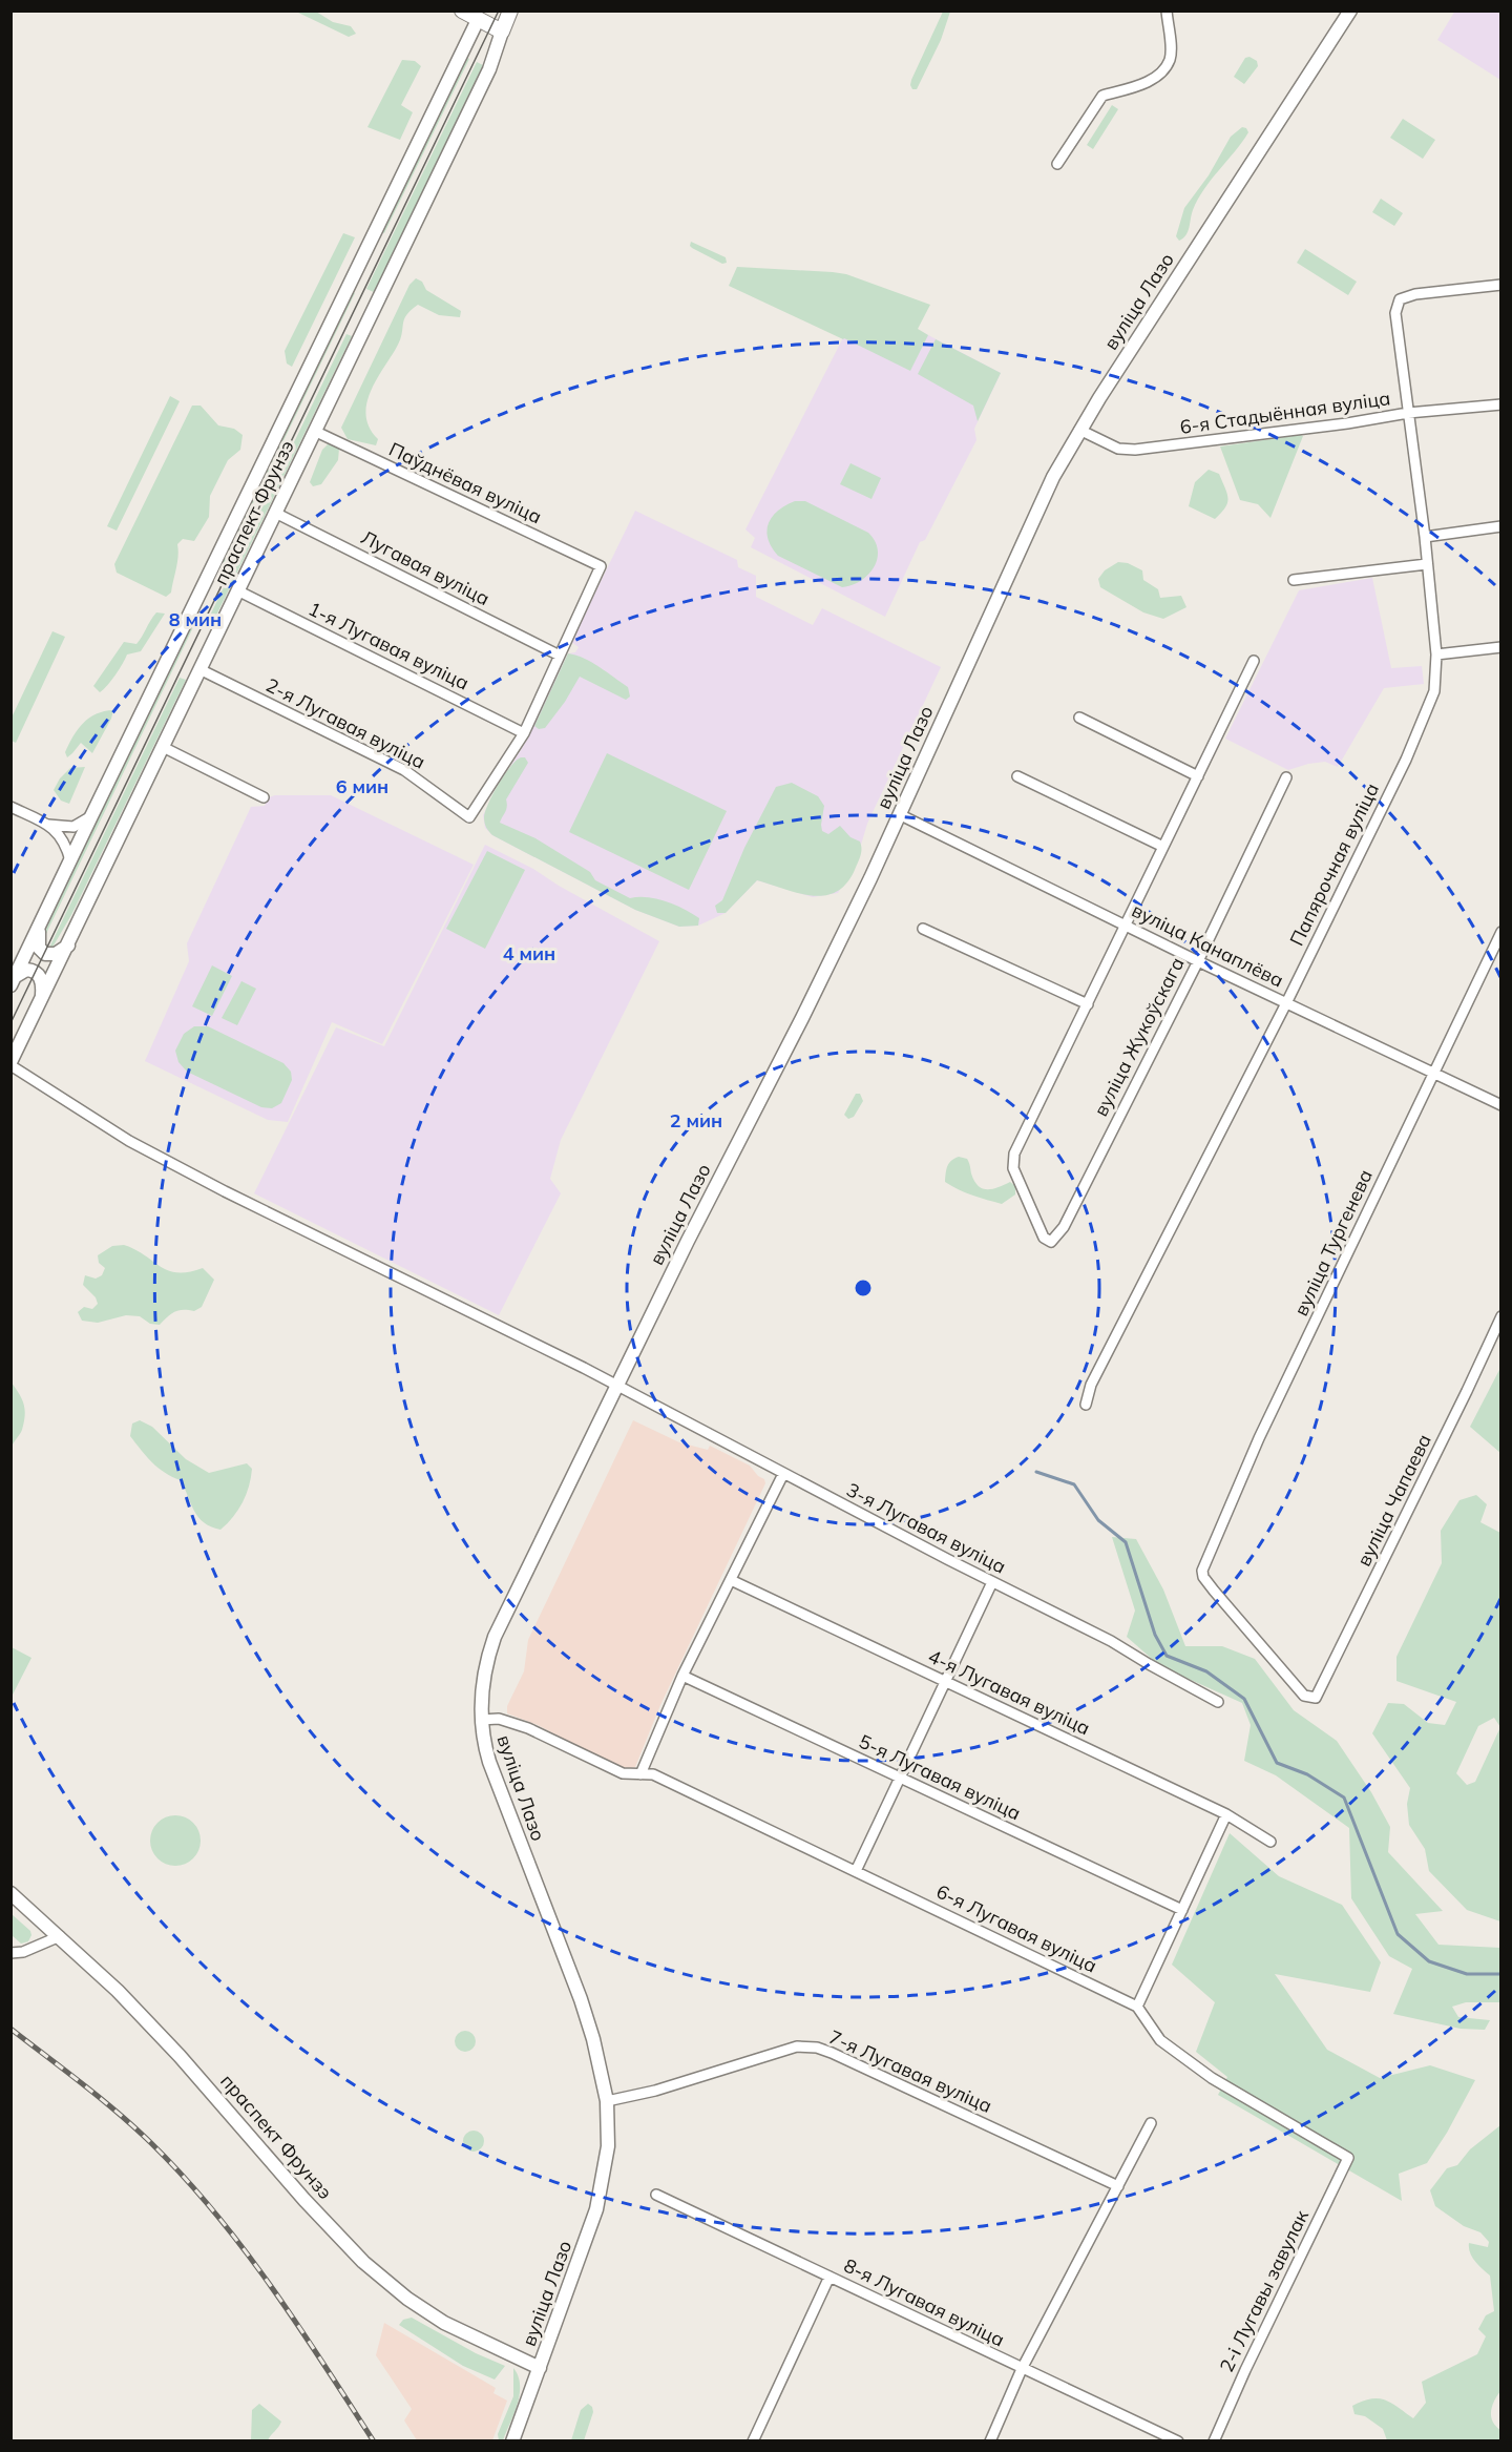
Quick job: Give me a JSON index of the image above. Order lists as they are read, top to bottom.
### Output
{
  "streets": {
    "main road": ["вуліца Лазо", "праспект Фрунзэ"],
    "street": [
      "6-я Стадыённая вуліца",
      "Паўднёвая вуліца",
      "Лугавая вуліца",
      "1-я Лугавая вуліца",
      "2-я Лугавая вуліца",
      "Папярочная вуліца",
      "вуліца Канаплёва",
      "вуліца Жукоўскага",
      "вуліца Тургенева",
      "вуліца Чапаева",
      "3-я Лугавая вуліца",
      "4-я Лугавая вуліца",
      "5-я Лугавая вуліца",
      "6-я Лугавая вуліца",
      "7-я Лугавая вуліца",
      "2-і Лугавы завулак",
      "8-я Лугавая вуліца"
    ]
  },
  "crossings": [
    ["вуліца Лазо", "6-я Стадыённая вуліца"],
    ["вуліца Лазо", "праспект Фрунзэ"],
    ["вуліца Лазо", "вуліца Канаплёва"],
    ["вуліца Лазо", "3-я Лугавая вуліца"],
    ["вуліца Лазо", "6-я Лугавая вуліца"],
    ["вуліца Лазо", "7-я Лугавая вуліца"],
    ["6-я Стадыённая вуліца", "Папярочная вуліца"],
    ["Паўднёвая вуліца", "праспект Фрунзэ"],
    ["Паўднёвая вуліца", "Лугавая вуліца"],
    ["праспект Фрунзэ", "Лугавая вуліца"],
    ["праспект Фрунзэ", "1-я Лугавая вуліца"],
    ["праспект Фрунзэ", "2-я Лугавая вуліца"],
    ["праспект Фрунзэ", "3-я Лугавая вуліца"],
    ["1-я Лугавая вуліца", "2-я Лугавая вуліца"],
    ["Папярочная вуліца", "вуліца Канаплёва"],
    ["вуліца Канаплёва", "вуліца Жукоўскага"],
    ["вуліца Канаплёва", "вуліца Тургенева"],
    ["вуліца Тургенева", "вуліца Чапаева"],
    ["6-я Лугавая вуліца", "2-і Лугавы завулак"]
  ],
  "rings": [
    "8 мин",
    "6 мин",
    "4 мин",
    "2 мин"
  ]
}
